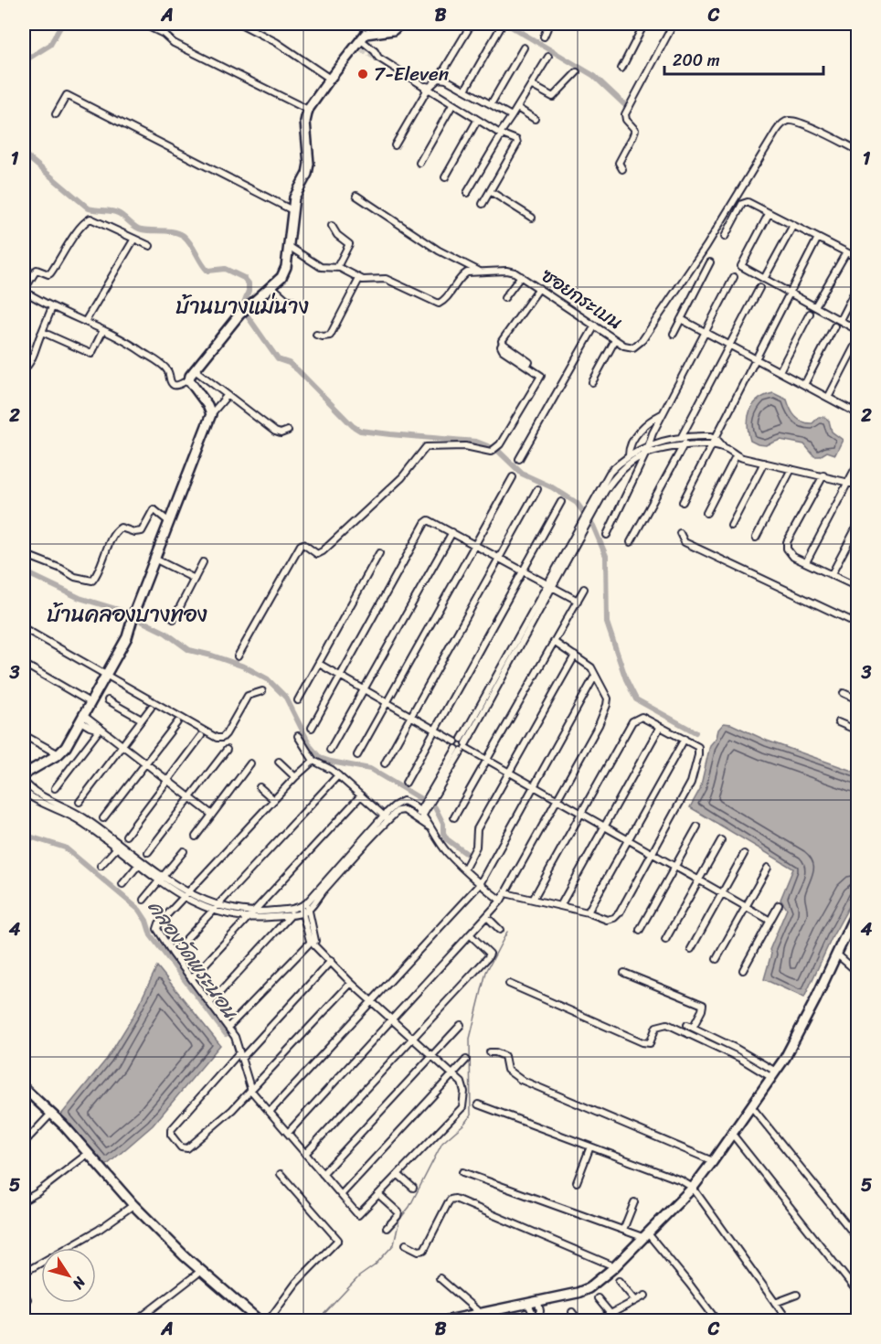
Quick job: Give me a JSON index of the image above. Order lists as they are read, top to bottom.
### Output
{
  "streets": {
    "street": ["ซอยกระเบน"]
  },
  "districts": ["บ้านบางแม่นาง", "บ้านคลองบางทอง"],
  "water": ["คลองวัดพระนอน"],
  "places": ["7-Eleven"],
  "scale_bar": "200 m",
  "north": "bottom right",
  "grid": {
    "columns": ["A", "B", "C"],
    "rows": [
      "1",
      "2",
      "3",
      "4",
      "5"
    ]
  }
}
